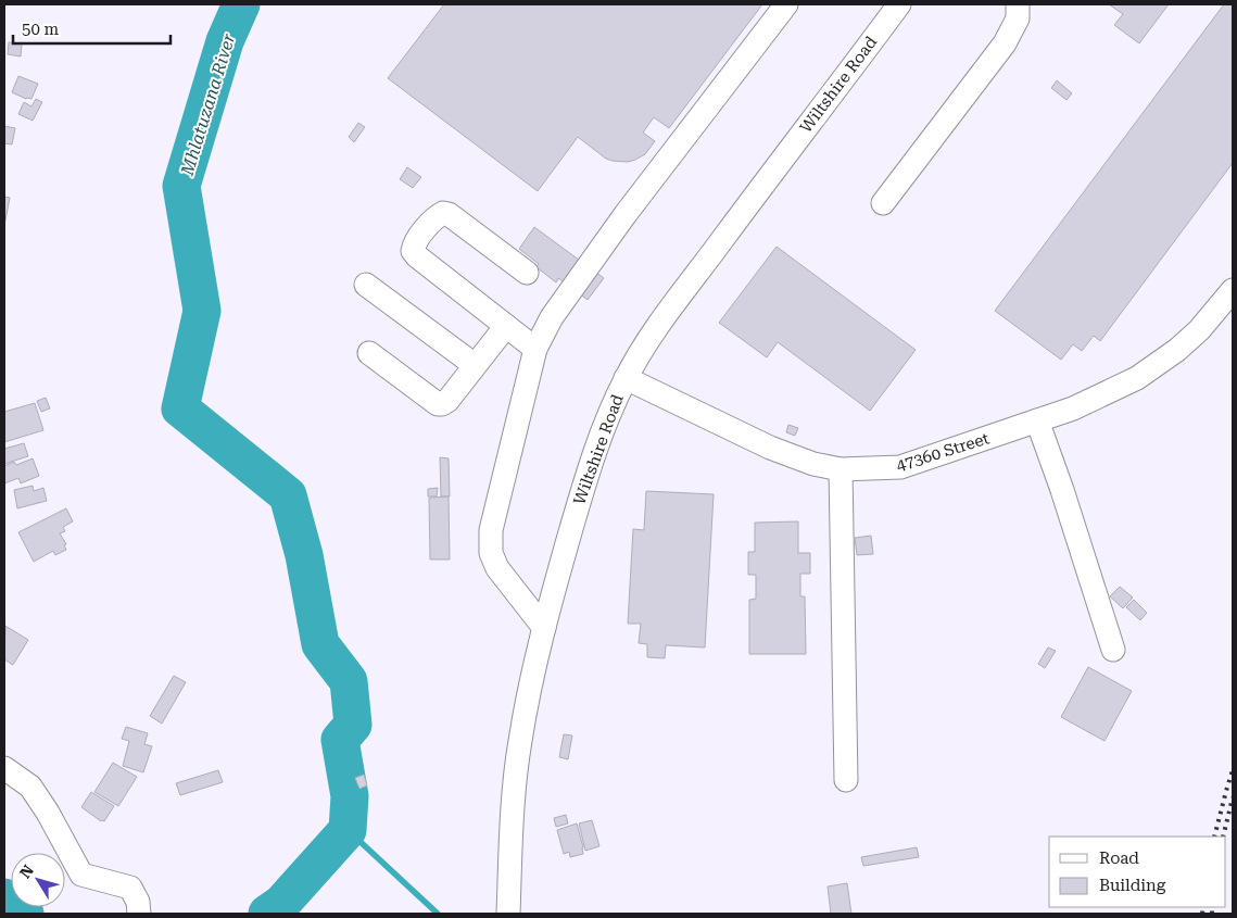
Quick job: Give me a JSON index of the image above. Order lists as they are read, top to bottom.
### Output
{
  "streets": {
    "street": ["Wiltshire Road", "47360 Street"]
  },
  "crossings": [
    ["Wiltshire Road", "47360 Street"]
  ],
  "water": ["Mhlatuzana River"],
  "legend": ["Road", "Building"],
  "scale_bar": "50 m",
  "north": "top left"
}
